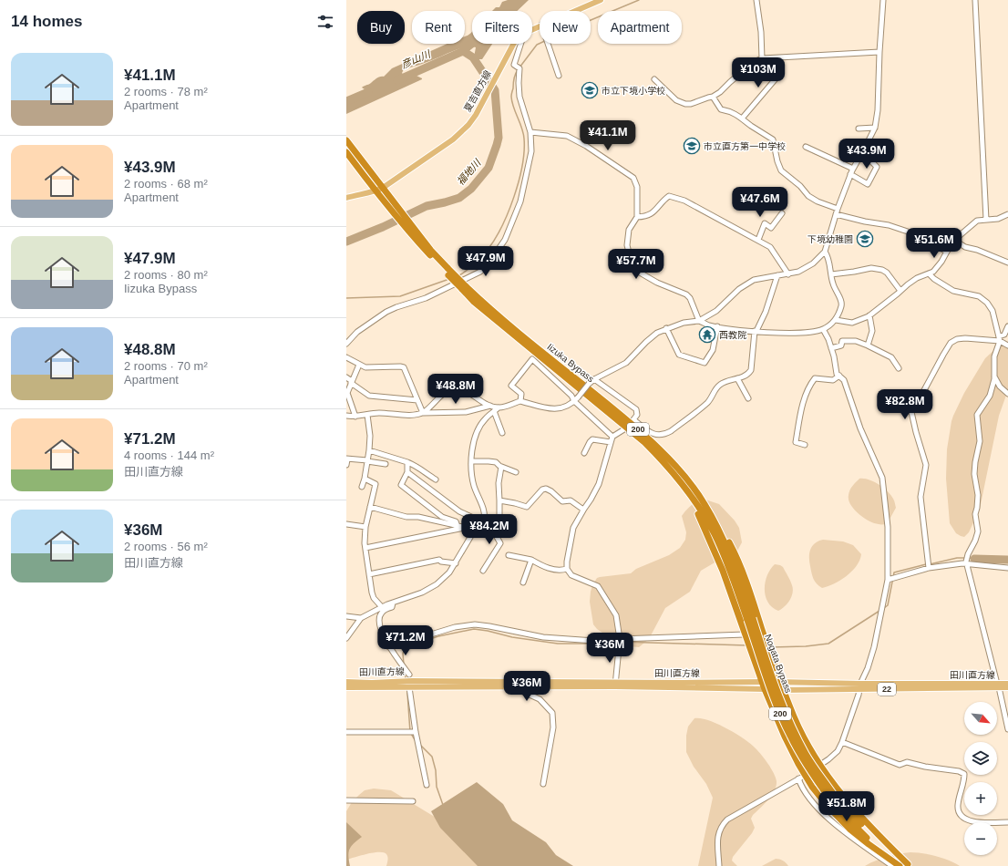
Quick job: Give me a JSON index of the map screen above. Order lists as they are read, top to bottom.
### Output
{
  "streets": {
    "highway": ["200", "Nogata Bypass"],
    "main road": ["夏吉直方線", "田川直方線", "22"]
  },
  "crossings": [
    ["夏吉直方線", "200"],
    ["200", "Nogata Bypass"]
  ],
  "water": ["彦山川", "福地川"],
  "places": {
    "school or university": ["市立下境小学校", "市立直方第一中学校", "下境幼稚園"],
    "temple": ["西教院"]
  },
  "north": "bottom right",
  "page": {
    "heading": "14 homes",
    "chip": [
      "Buy",
      "Rent",
      "Filters",
      "New",
      "Apartment"
    ],
    "list": [
      {
        "name": "¥41.1M",
        "note": "2 rooms · 78 m² · Apartment"
      },
      {
        "name": "¥43.9M",
        "note": "2 rooms · 68 m² · Apartment"
      },
      {
        "name": "¥47.9M",
        "note": "2 rooms · 80 m² · Iizuka Bypass"
      },
      {
        "name": "¥48.8M",
        "note": "2 rooms · 70 m² · Apartment"
      },
      {
        "name": "¥71.2M",
        "note": "4 rooms · 144 m² · 田川直方線"
      },
      {
        "name": "¥36M",
        "note": "2 rooms · 56 m² · 田川直方線"
      }
    ],
    "price": [
      "¥103M",
      "¥41.1M",
      "¥43.9M",
      "¥47.6M",
      "¥51.6M",
      "¥47.9M",
      "¥57.7M",
      "¥48.8M",
      "¥82.8M",
      "¥84.2M",
      "¥71.2M",
      "¥36M",
      "¥36M",
      "¥51.8M"
    ],
    "map_buttons": ["+", "−"]
  }
}
